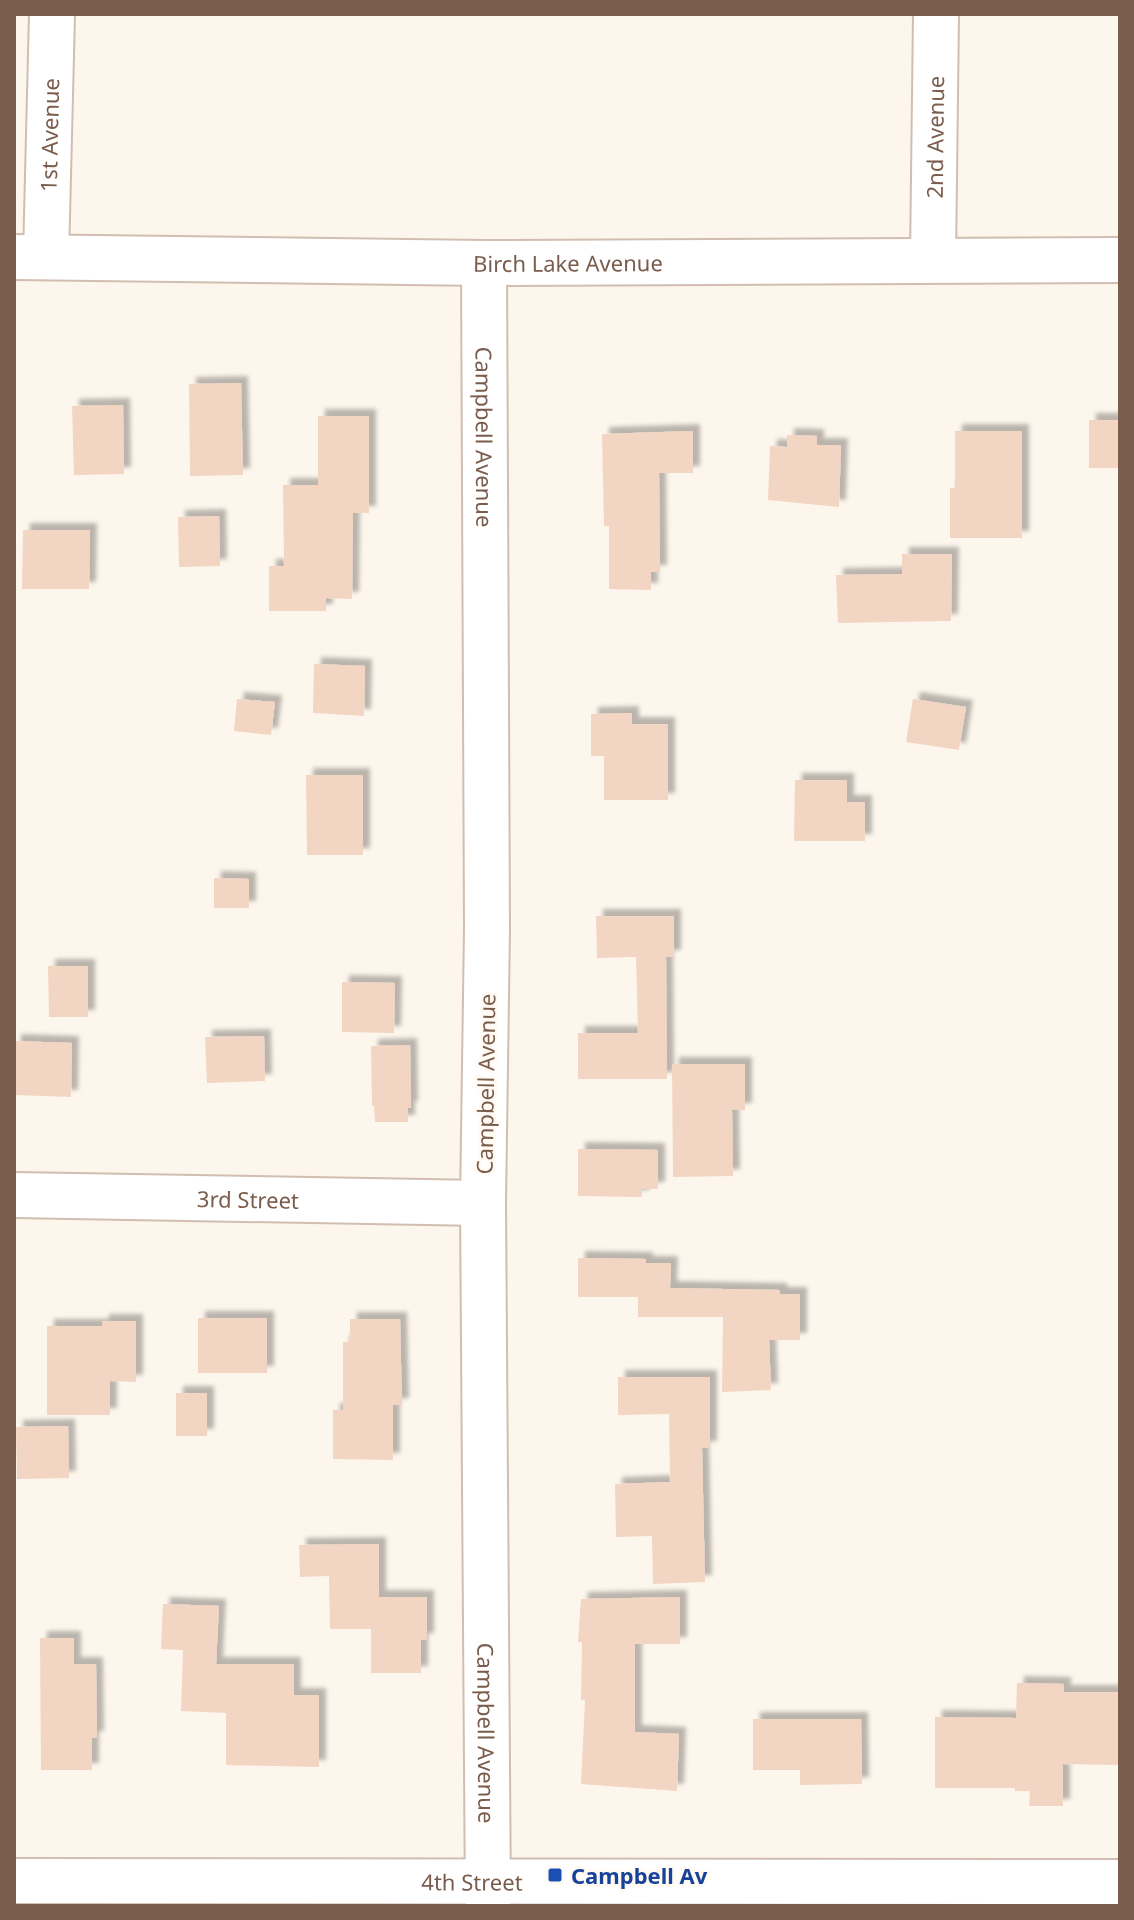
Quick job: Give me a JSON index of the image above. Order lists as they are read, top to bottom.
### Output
{
  "streets": {
    "street": [
      "1st Avenue",
      "2nd Avenue",
      "Birch Lake Avenue",
      "Campbell Avenue",
      "3rd Street",
      "4th Street"
    ]
  },
  "crossings": [
    ["1st Avenue", "Birch Lake Avenue"],
    ["2nd Avenue", "Birch Lake Avenue"],
    ["Birch Lake Avenue", "Campbell Avenue"],
    ["Campbell Avenue", "3rd Street"],
    ["Campbell Avenue", "4th Street"]
  ],
  "places": {
    "transit": ["Campbell Av"]
  }
}
